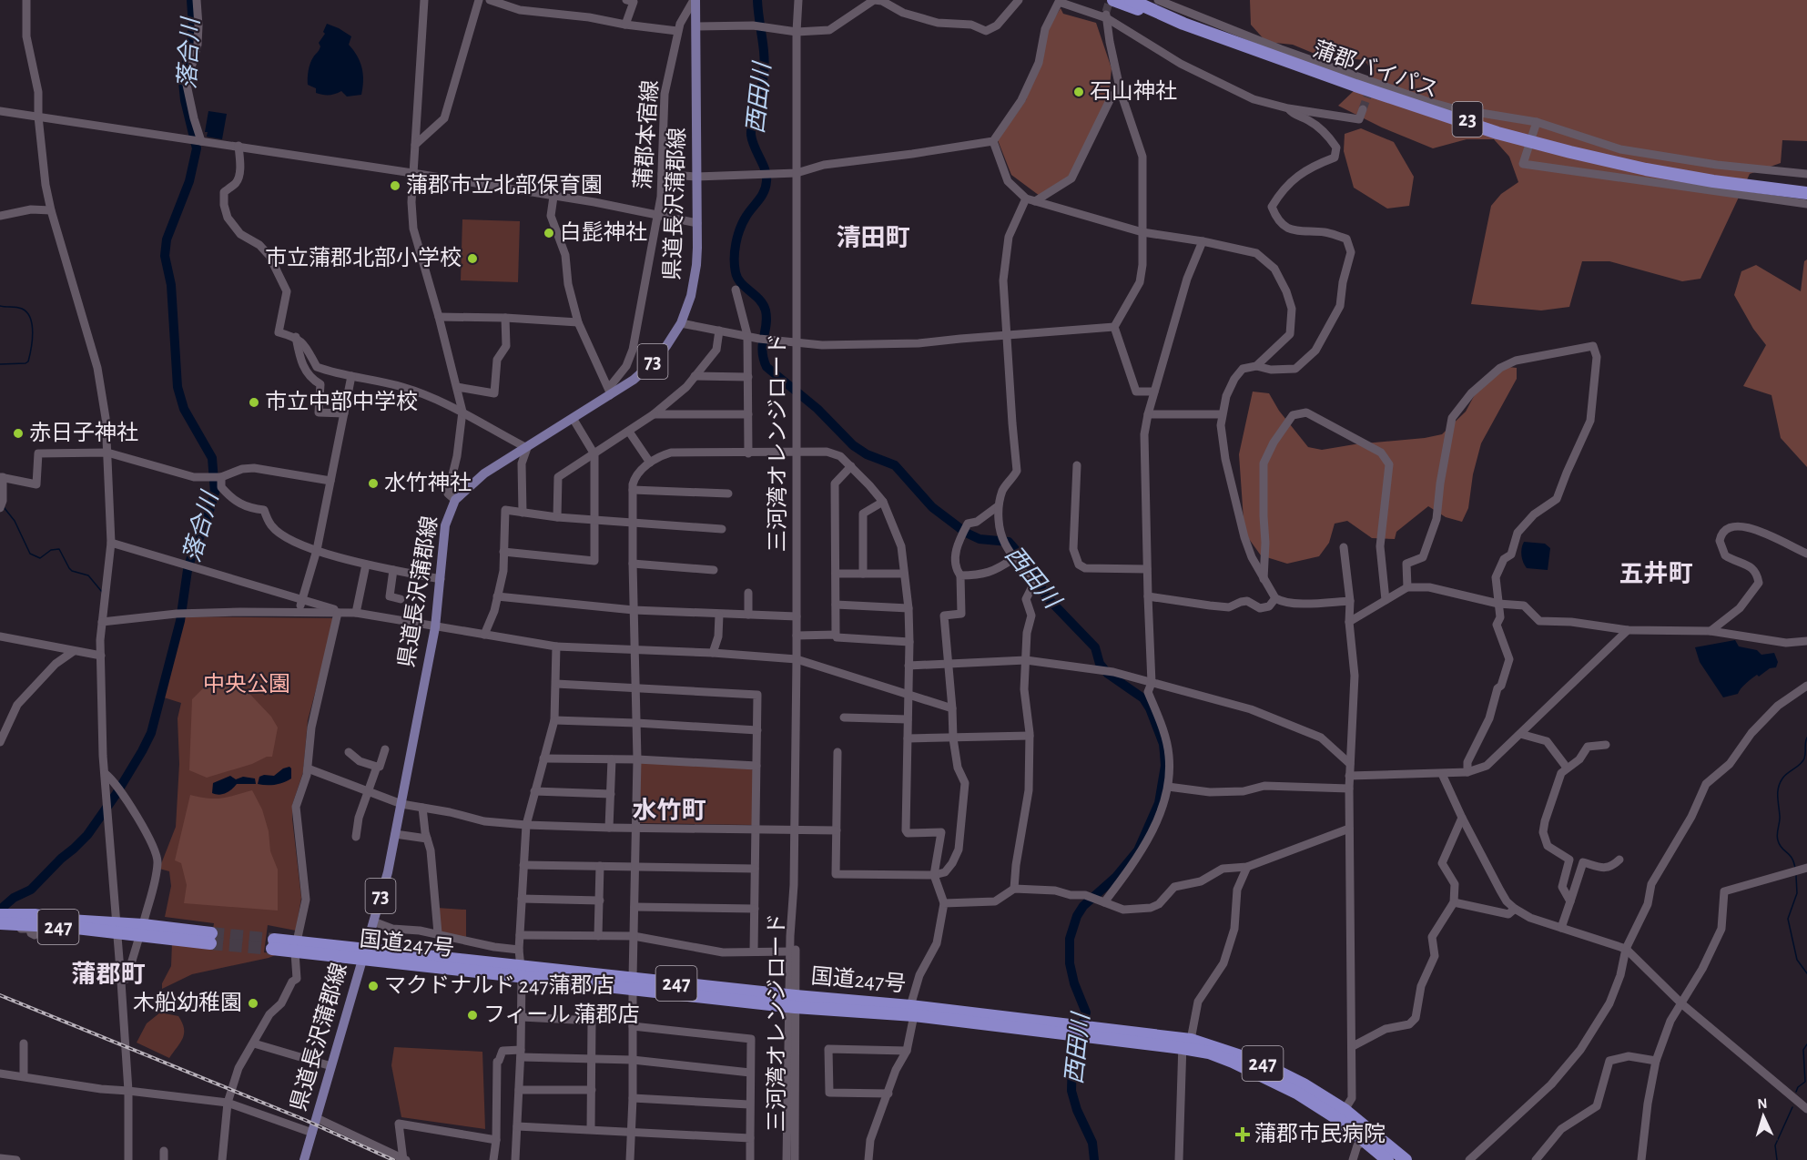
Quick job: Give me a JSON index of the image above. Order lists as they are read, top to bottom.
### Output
{
  "streets": {
    "highway": [
      "蒲郡バイパス",
      "23",
      "247",
      "国道247号"
    ],
    "main road": ["県道長沢蒲郡線", "73"],
    "street": ["蒲郡本宿線", "三河湾オレンジロード"]
  },
  "crossings": [
    ["蒲郡本宿線", "県道長沢蒲郡線"],
    ["県道長沢蒲郡線", "国道247号"],
    ["三河湾オレンジロード", "国道247号"]
  ],
  "districts": [
    "清田町",
    "五井町",
    "水竹町",
    "蒲郡町"
  ],
  "water": ["落合川", "西田川"],
  "parks": ["中央公園"],
  "places": {
    "other": [
      "石山神社",
      "蒲郡市立北部保育園",
      "白髭神社",
      "市立蒲郡北部小学校",
      "市立中部中学校",
      "赤日子神社",
      "水竹神社",
      "マクドナルド 247蒲郡店",
      "木船幼稚園",
      "フィール 蒲郡店"
    ],
    "health": ["蒲郡市民病院"]
  },
  "north": "top"
}
